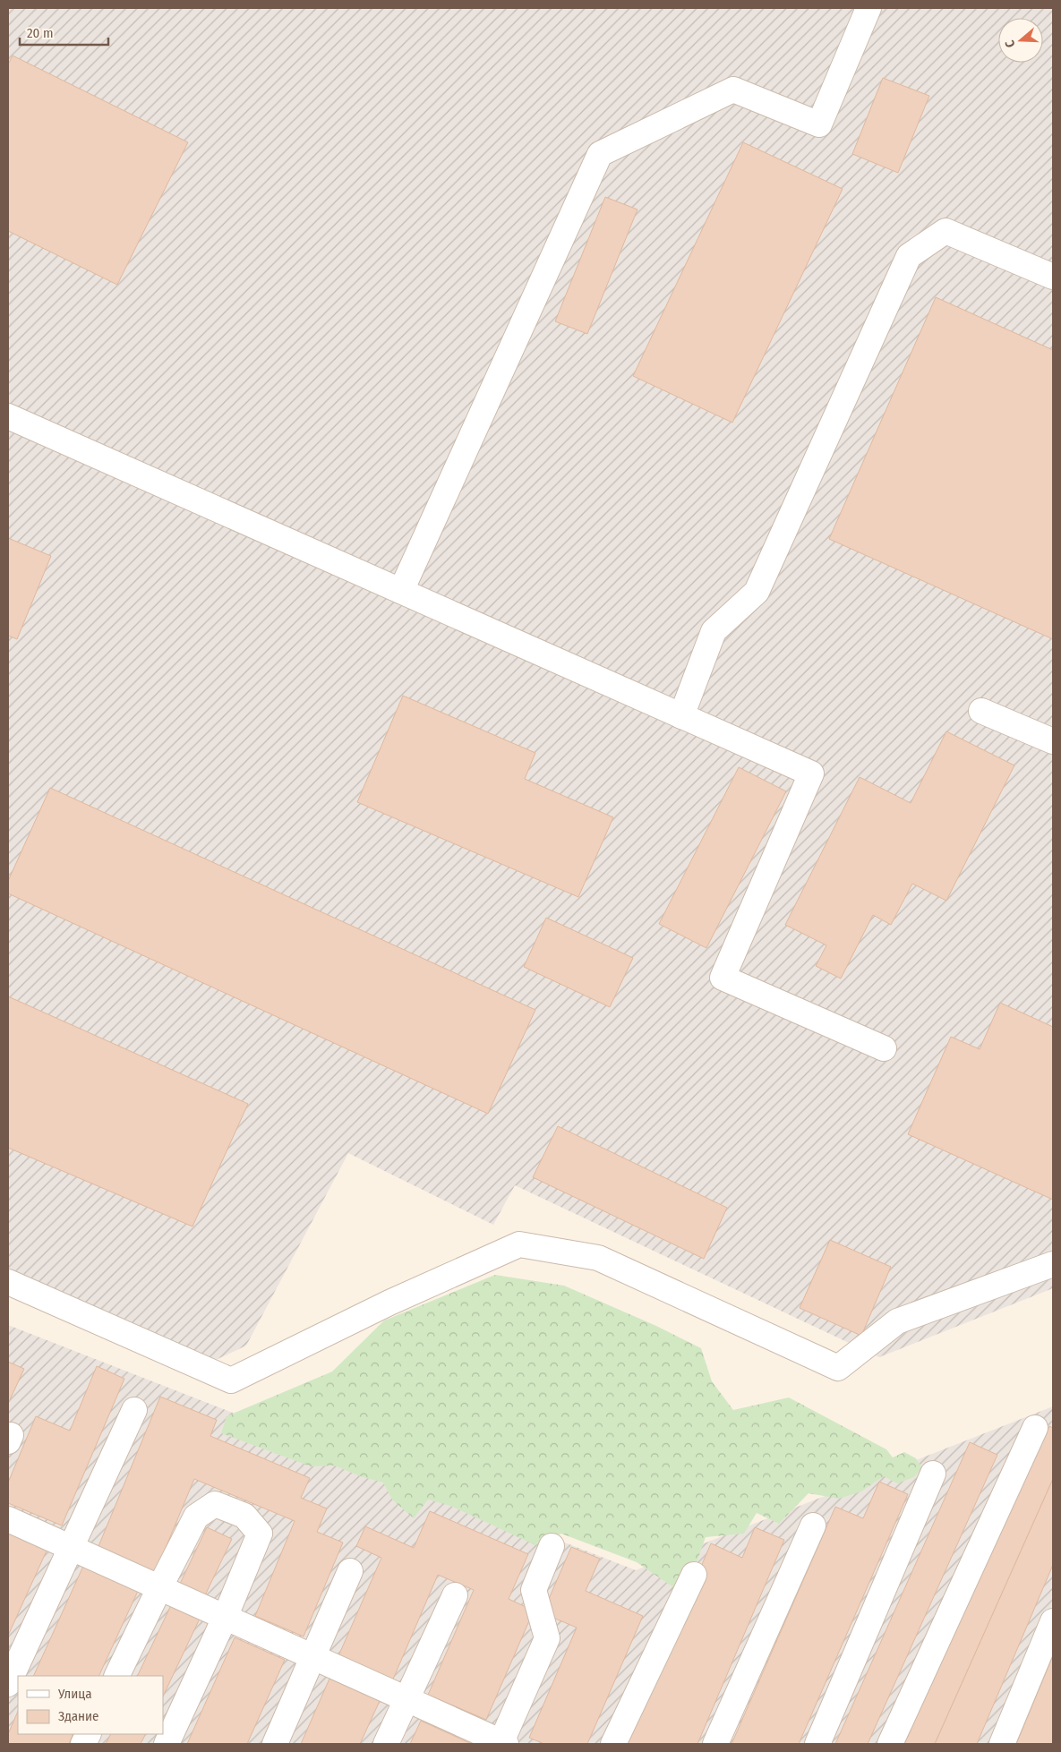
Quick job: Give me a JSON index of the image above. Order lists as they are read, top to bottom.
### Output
{
  "legend": ["Улица", "Здание"],
  "scale_bar": "20 m",
  "north": "left"
}
